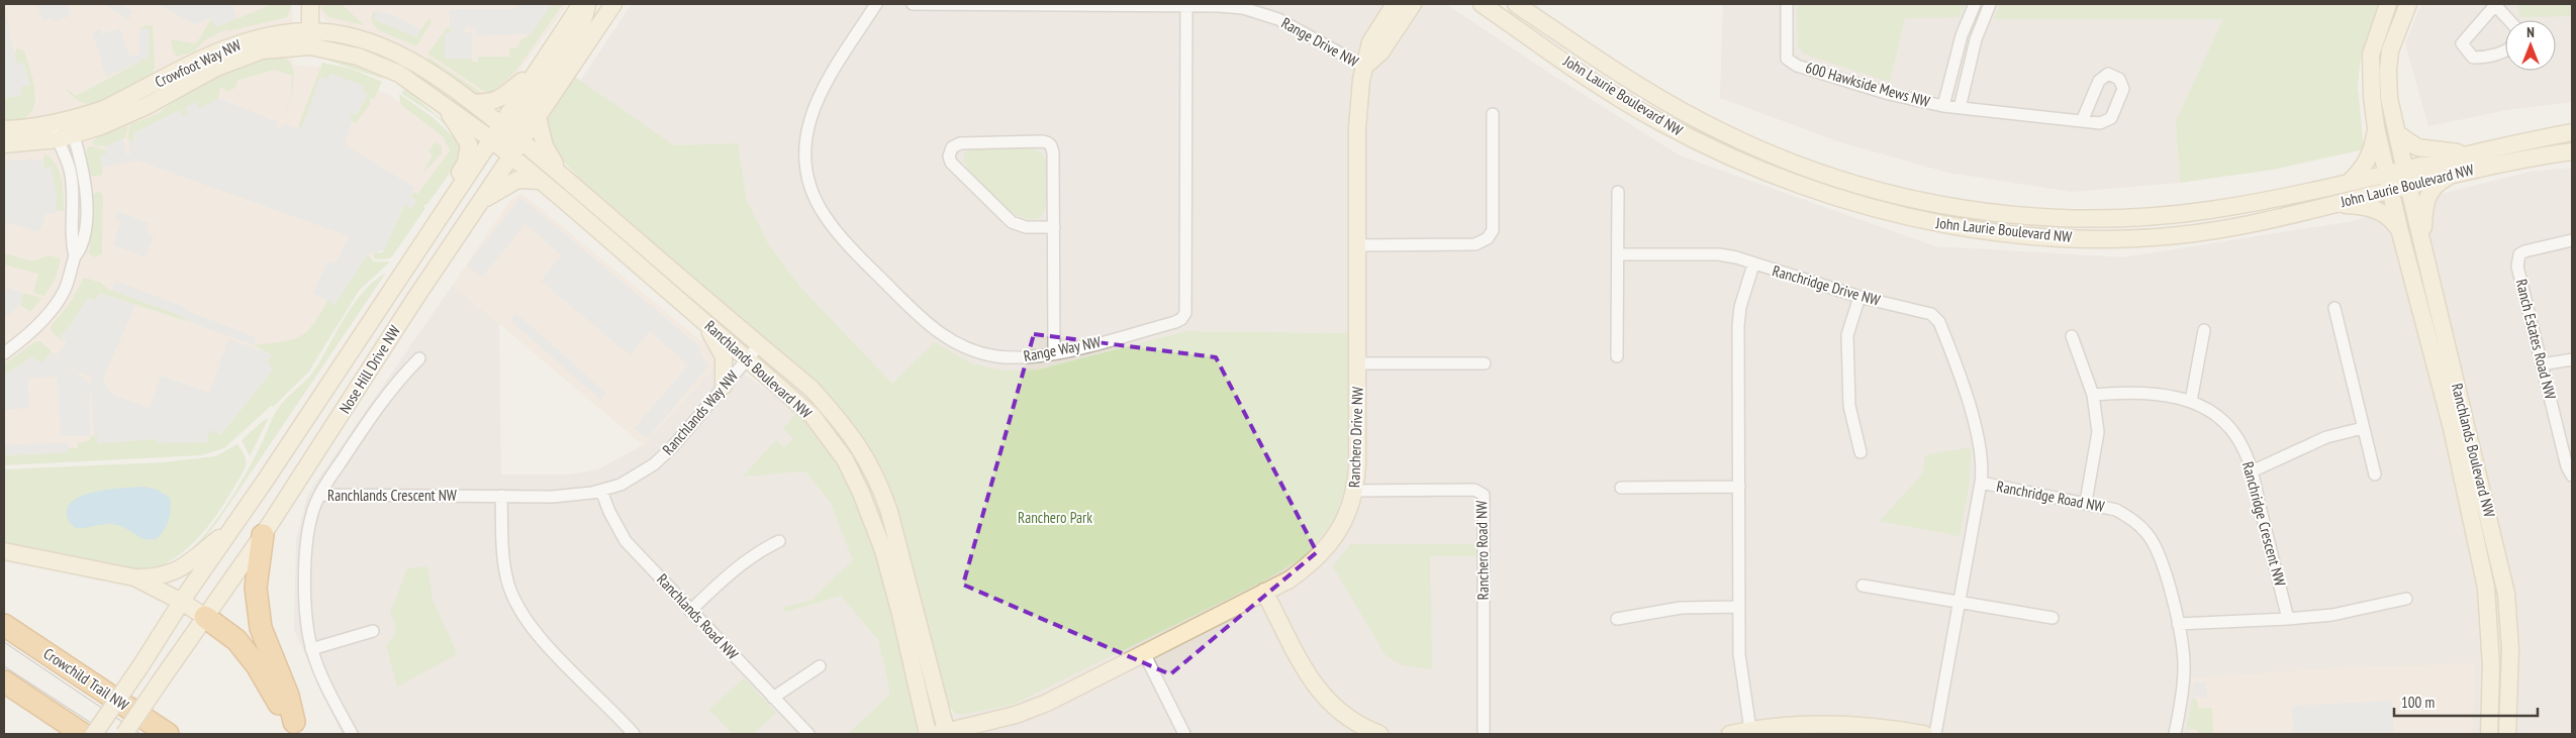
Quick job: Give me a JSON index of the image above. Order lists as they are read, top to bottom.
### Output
{
  "streets": {
    "highway": ["Crowchild Trail NW"],
    "street": [
      "Range Drive NW",
      "Crowfoot Way NW",
      "600 Hawkside Mews NW",
      "John Laurie Boulevard NW",
      "Ranchridge Drive NW",
      "Ranch Estates Road NW",
      "Range Way NW",
      "Nose Hill Drive NW",
      "Ranchlands Boulevard NW",
      "Ranchlands Way NW",
      "Ranchero Drive NW",
      "Ranchlands Crescent NW",
      "Ranchridge Road NW",
      "Ranchridge Crescent NW",
      "Ranchero Road NW",
      "Ranchlands Road NW"
    ]
  },
  "crossings": [
    ["Range Drive NW", "Range Way NW"],
    ["Range Drive NW", "Ranchero Drive NW"],
    ["Crowfoot Way NW", "Nose Hill Drive NW"],
    ["Crowfoot Way NW", "Ranchlands Boulevard NW"],
    ["John Laurie Boulevard NW", "Ranchlands Boulevard NW"],
    ["Ranchridge Drive NW", "Ranchridge Road NW"],
    ["Nose Hill Drive NW", "Ranchlands Boulevard NW"],
    ["Ranchlands Boulevard NW", "Ranchlands Way NW"],
    ["Ranchlands Boulevard NW", "Ranchero Drive NW"],
    ["Ranchlands Way NW", "Ranchlands Crescent NW"],
    ["Ranchlands Way NW", "Ranchlands Road NW"],
    ["Ranchero Drive NW", "Ranchero Road NW"]
  ],
  "parks": ["Ranchero Park"],
  "scale_bar": "100 m",
  "north": "top"
}
